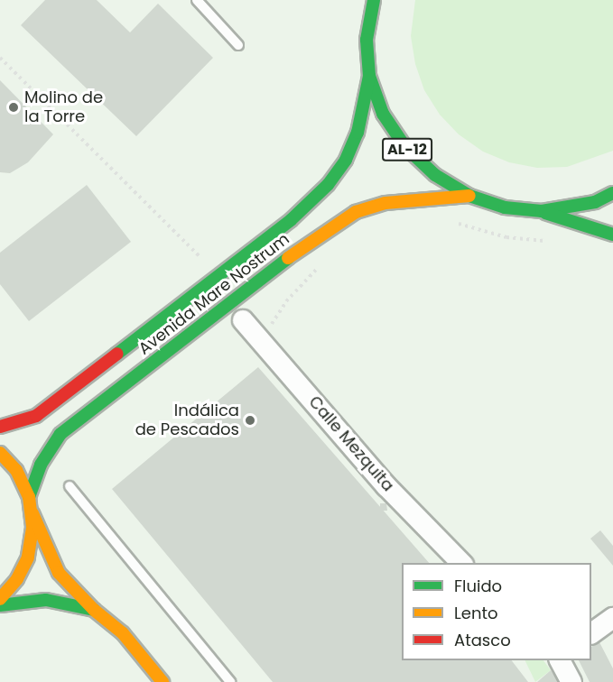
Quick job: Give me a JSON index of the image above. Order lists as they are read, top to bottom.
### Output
{
  "streets": {
    "main road": ["AL-12", "Avenida Mare Nostrum"],
    "street": ["Calle Mezquita"]
  },
  "crossings": [
    ["AL-12", "Avenida Mare Nostrum"]
  ],
  "places": ["Molino de la Torre", "Indálica de Pescados"],
  "legend": ["Fluido", "Lento", "Atasco"]
}
